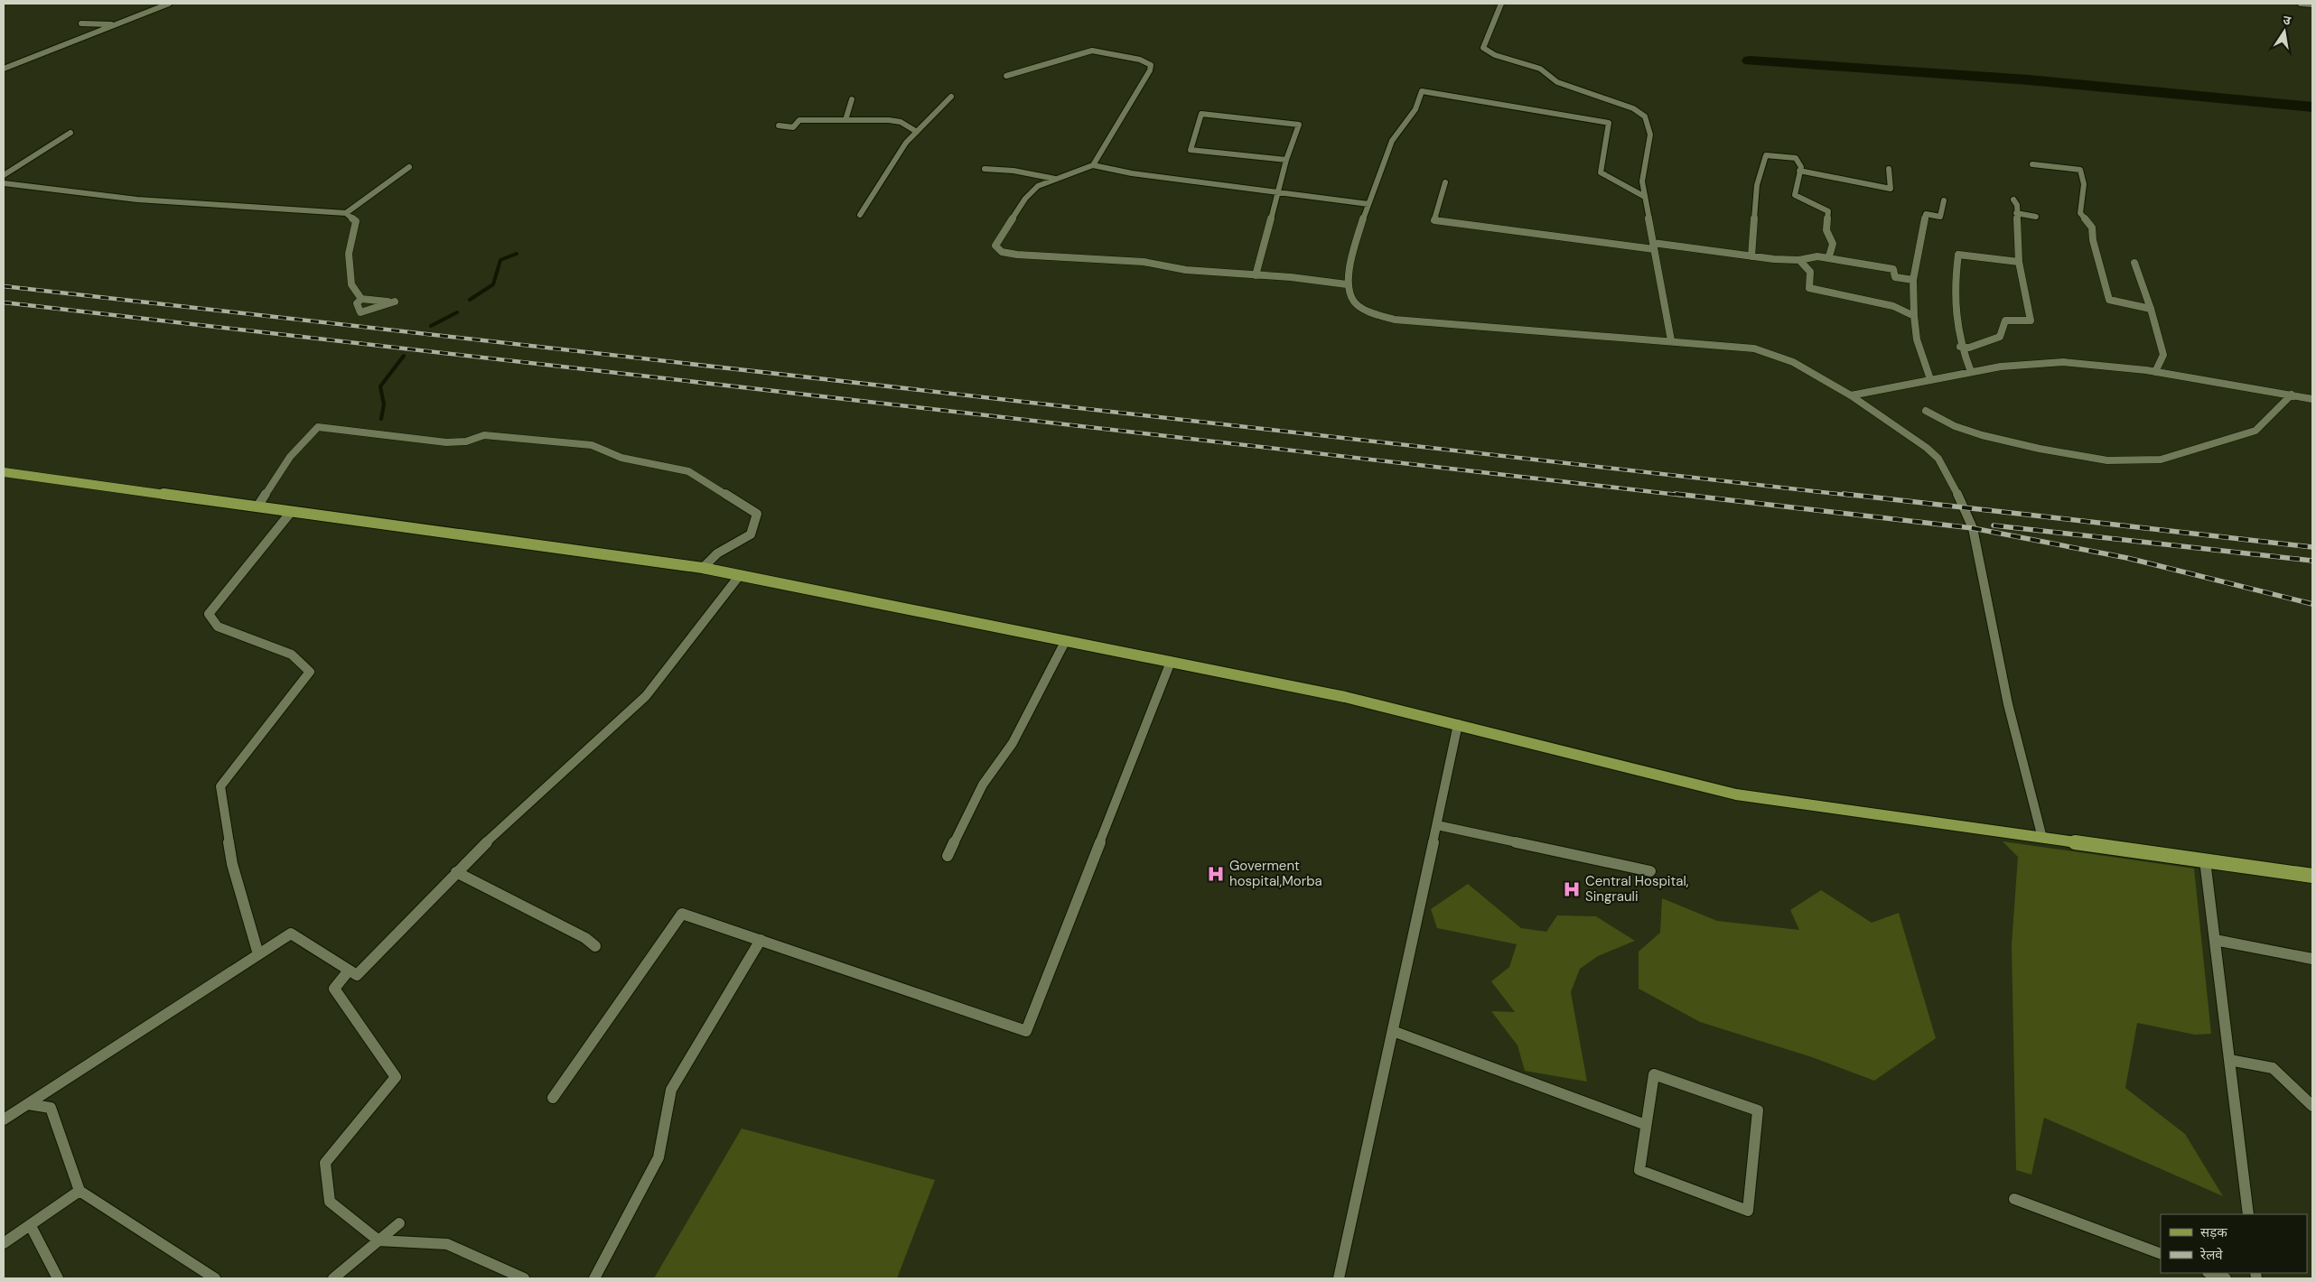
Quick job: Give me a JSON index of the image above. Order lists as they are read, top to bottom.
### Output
{
  "places": {
    "hospital": ["Goverment hospital,Morba", "Central Hospital, Singrauli"]
  },
  "legend": ["सड़क", "रेलवे"],
  "north": "top"
}
